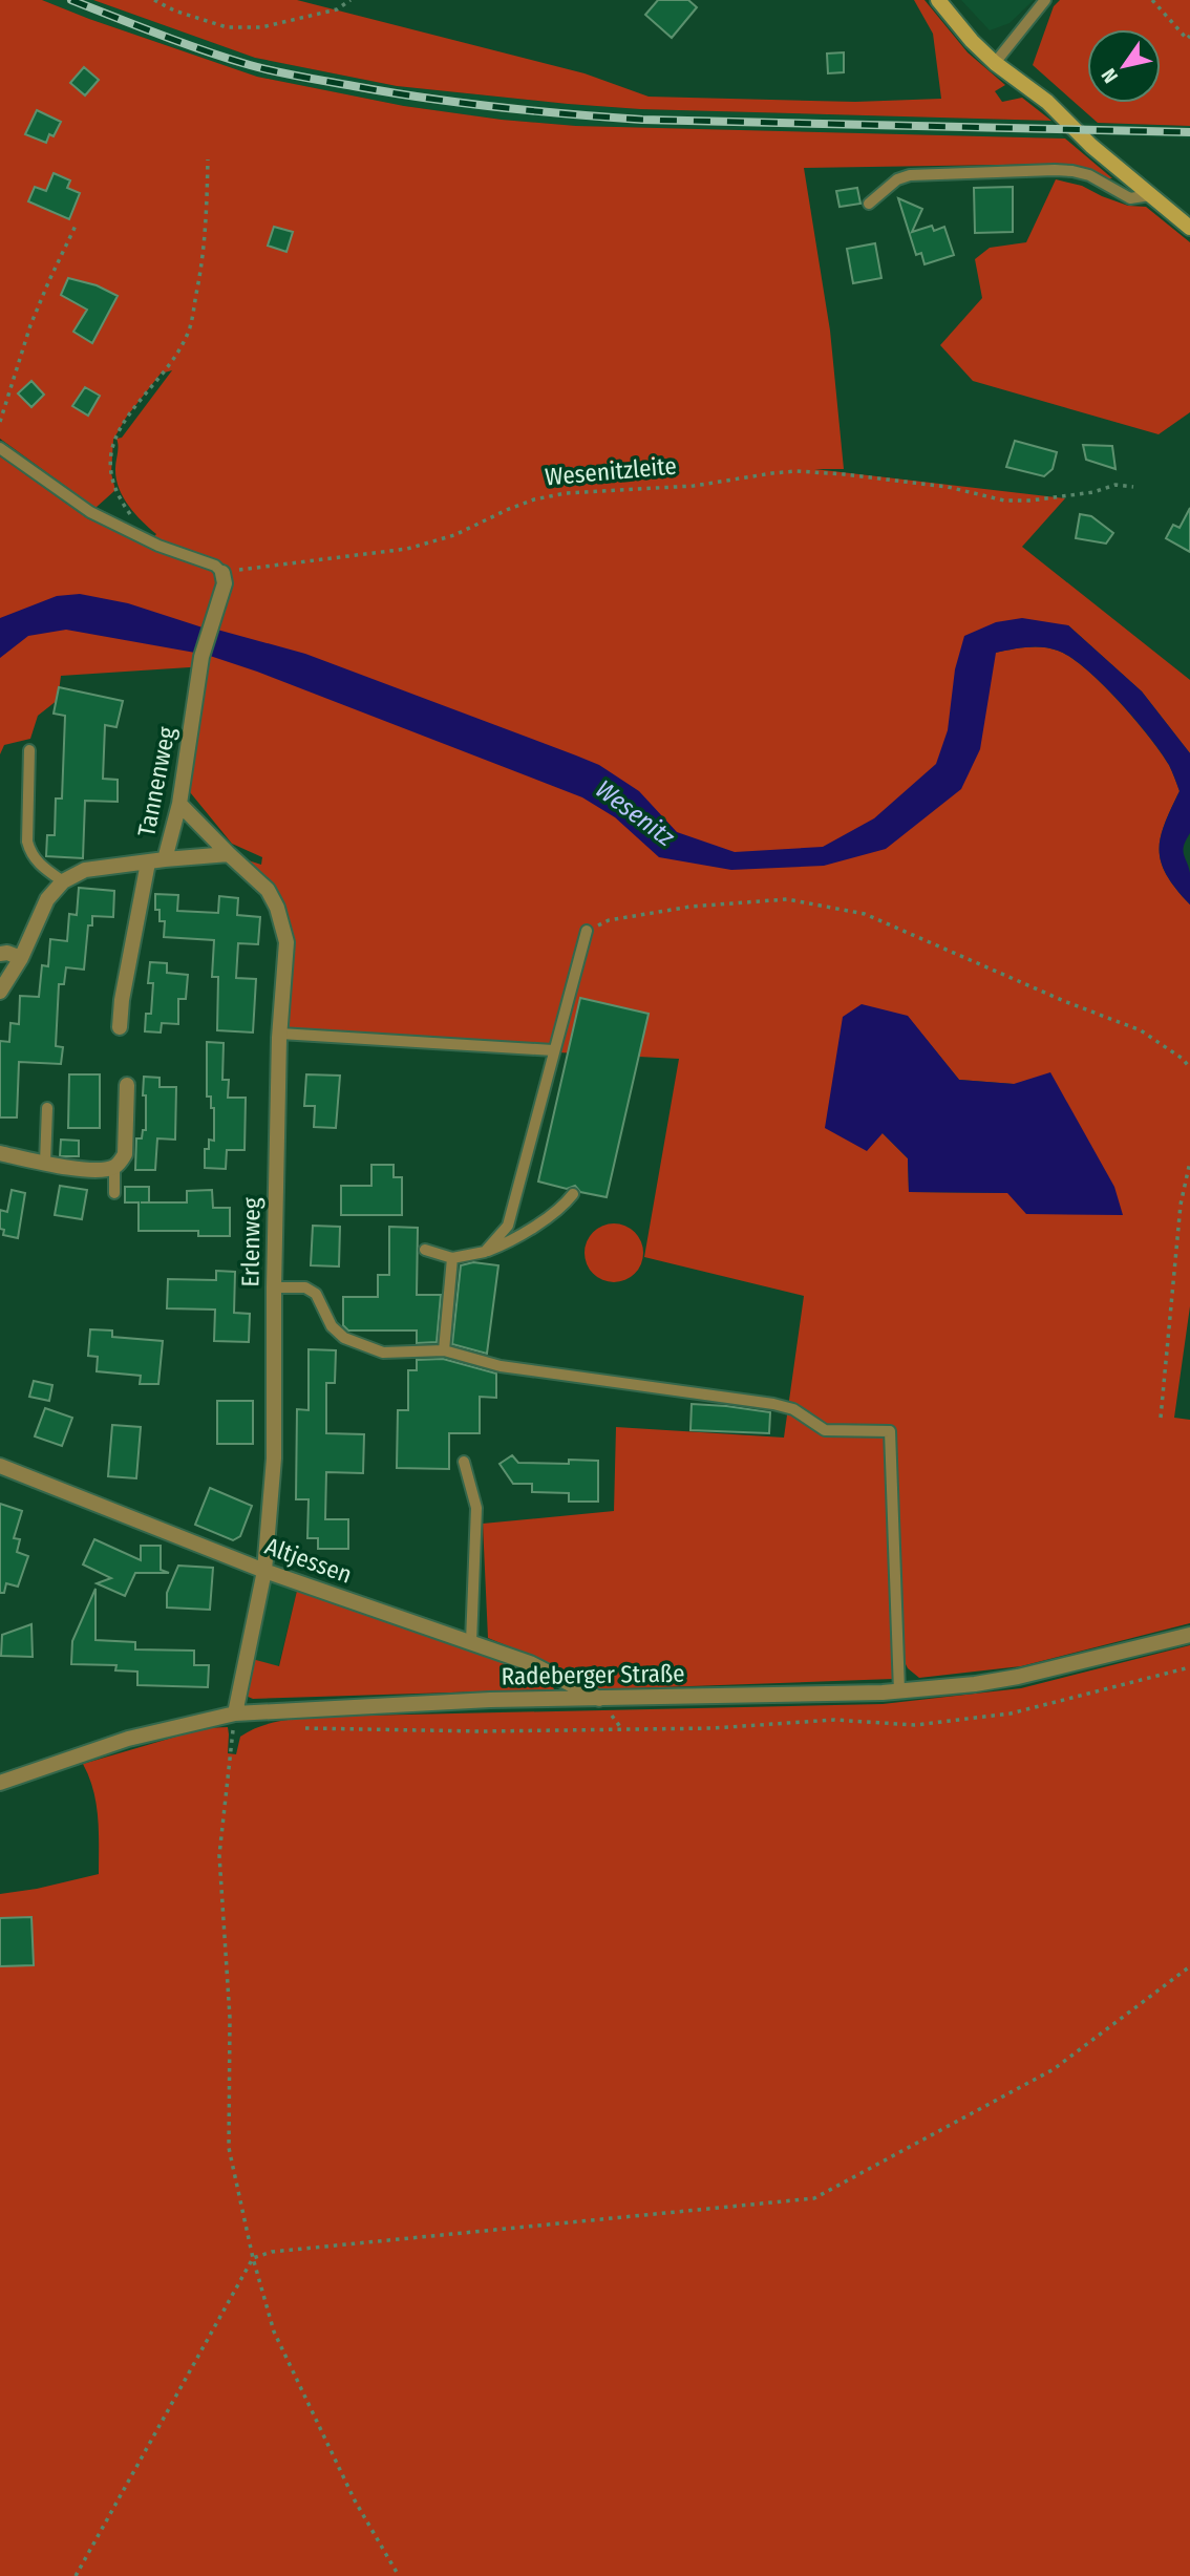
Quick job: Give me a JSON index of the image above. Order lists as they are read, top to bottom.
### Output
{
  "streets": {
    "street": [
      "Tannenweg",
      "Erlenweg",
      "Altjessen",
      "Radeberger Straße"
    ],
    "path": ["Wesenitzleite"]
  },
  "crossings": [
    ["Wesenitzleite", "Tannenweg"],
    ["Tannenweg", "Erlenweg"],
    ["Erlenweg", "Altjessen"],
    ["Erlenweg", "Radeberger Straße"],
    ["Altjessen", "Radeberger Straße"]
  ],
  "water": ["Wesenitz"],
  "north": "bottom left"
}
